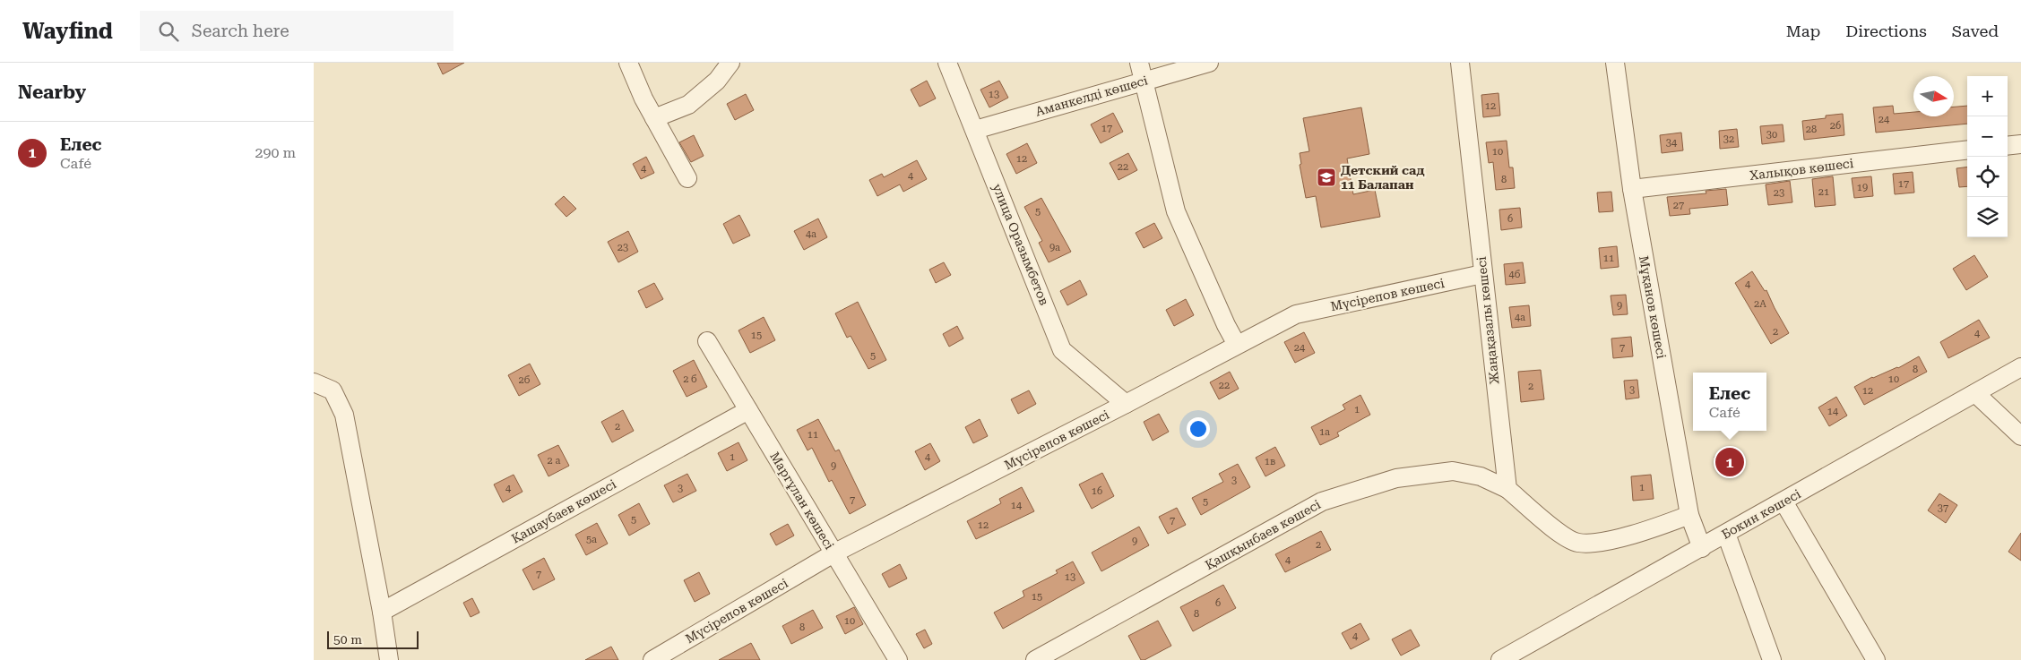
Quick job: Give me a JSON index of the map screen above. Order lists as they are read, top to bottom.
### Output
{
  "streets": {
    "street": [
      "Аманкелді көшесі",
      "Халықов көшесі",
      "улица Оразымбетов",
      "Мүсірепов көшесі",
      "Мұқанов көшесі",
      "Жаңақазалы көшесі",
      "Маргұлан көшесі",
      "Қашаубаев көшесі",
      "Бокин көшесі",
      "Қашқынбаев көшесі"
    ]
  },
  "crossings": [
    ["Аманкелді көшесі", "улица Оразымбетов"],
    ["Халықов көшесі", "Мұқанов көшесі"],
    ["улица Оразымбетов", "Мүсірепов көшесі"],
    ["Мүсірепов көшесі", "Жаңақазалы көшесі"],
    ["Мүсірепов көшесі", "Маргұлан көшесі"],
    ["Мұқанов көшесі", "Бокин көшесі"],
    ["Жаңақазалы көшесі", "Қашқынбаев көшесі"],
    ["Маргұлан көшесі", "Қашаубаев көшесі"]
  ],
  "places": {
    "school or university": ["Детский сад 11 Балапан"]
  },
  "house_numbers": [
    "13",
    "12",
    "24",
    "26",
    "17",
    "28",
    "30",
    "32",
    "34",
    "10",
    "12",
    "22",
    "4",
    "4",
    "8",
    "17",
    "19",
    "21",
    "23",
    "27",
    "5",
    "6",
    "4а",
    "23",
    "9а",
    "11",
    "4б",
    "4",
    "2А",
    "9",
    "4а",
    "2",
    "4",
    "15",
    "24",
    "7",
    "5",
    "8",
    "2 б",
    "10",
    "2б",
    "22",
    "2",
    "3",
    "12",
    "1",
    "14",
    "2",
    "1а",
    "11",
    "1",
    "4",
    "2 а",
    "1в",
    "9",
    "3",
    "1",
    "4",
    "3",
    "16",
    "7",
    "5",
    "14",
    "37",
    "5",
    "7",
    "12",
    "5а",
    "9",
    "2",
    "4",
    "7",
    "13",
    "15",
    "6",
    "8",
    "10",
    "8",
    "4"
  ],
  "scale_bar": "50 m",
  "north": "right",
  "page": {
    "header": "Wayfind",
    "search": "Search here",
    "nav": ["Map", "Directions", "Saved"],
    "heading": "Nearby",
    "map_buttons": ["+", "−"],
    "list": [
      {
        "mark": "1",
        "name": "Елес",
        "note": "Café",
        "value": "290 m"
      }
    ],
    "popup": ["Елес", "Café"],
    "pins": "1",
    "scale": "50 m"
  }
}
